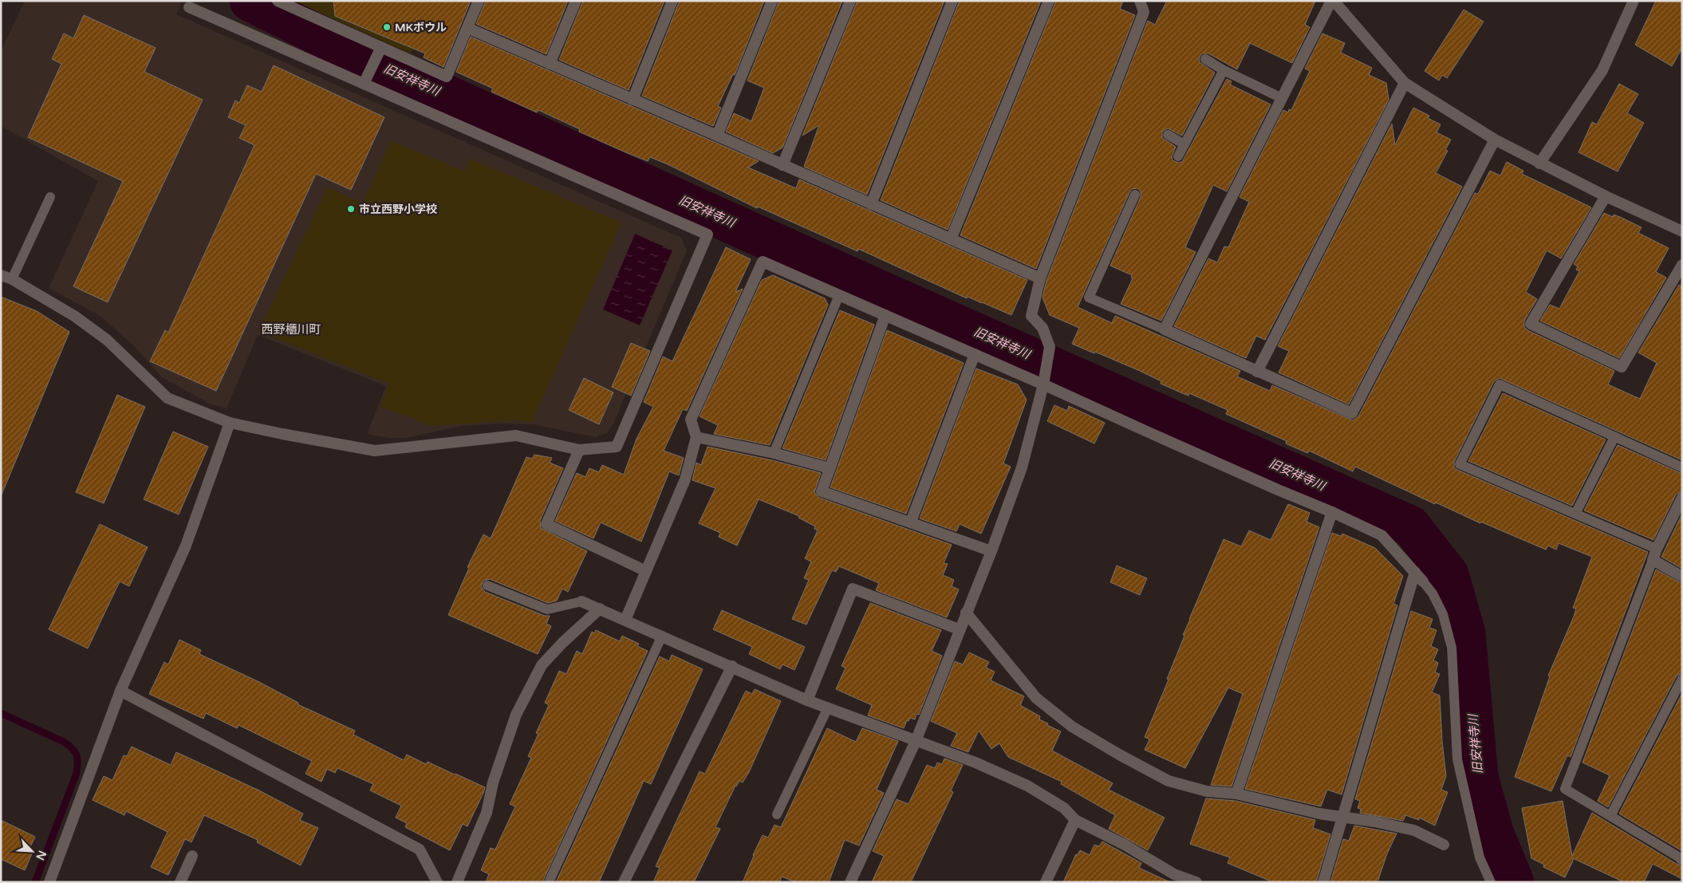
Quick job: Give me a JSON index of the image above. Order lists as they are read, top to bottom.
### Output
{
  "districts": ["西野櫃川町"],
  "water": ["旧安祥寺川"],
  "places": ["MKボウル", "市立西野小学校"],
  "north": "bottom right"
}
